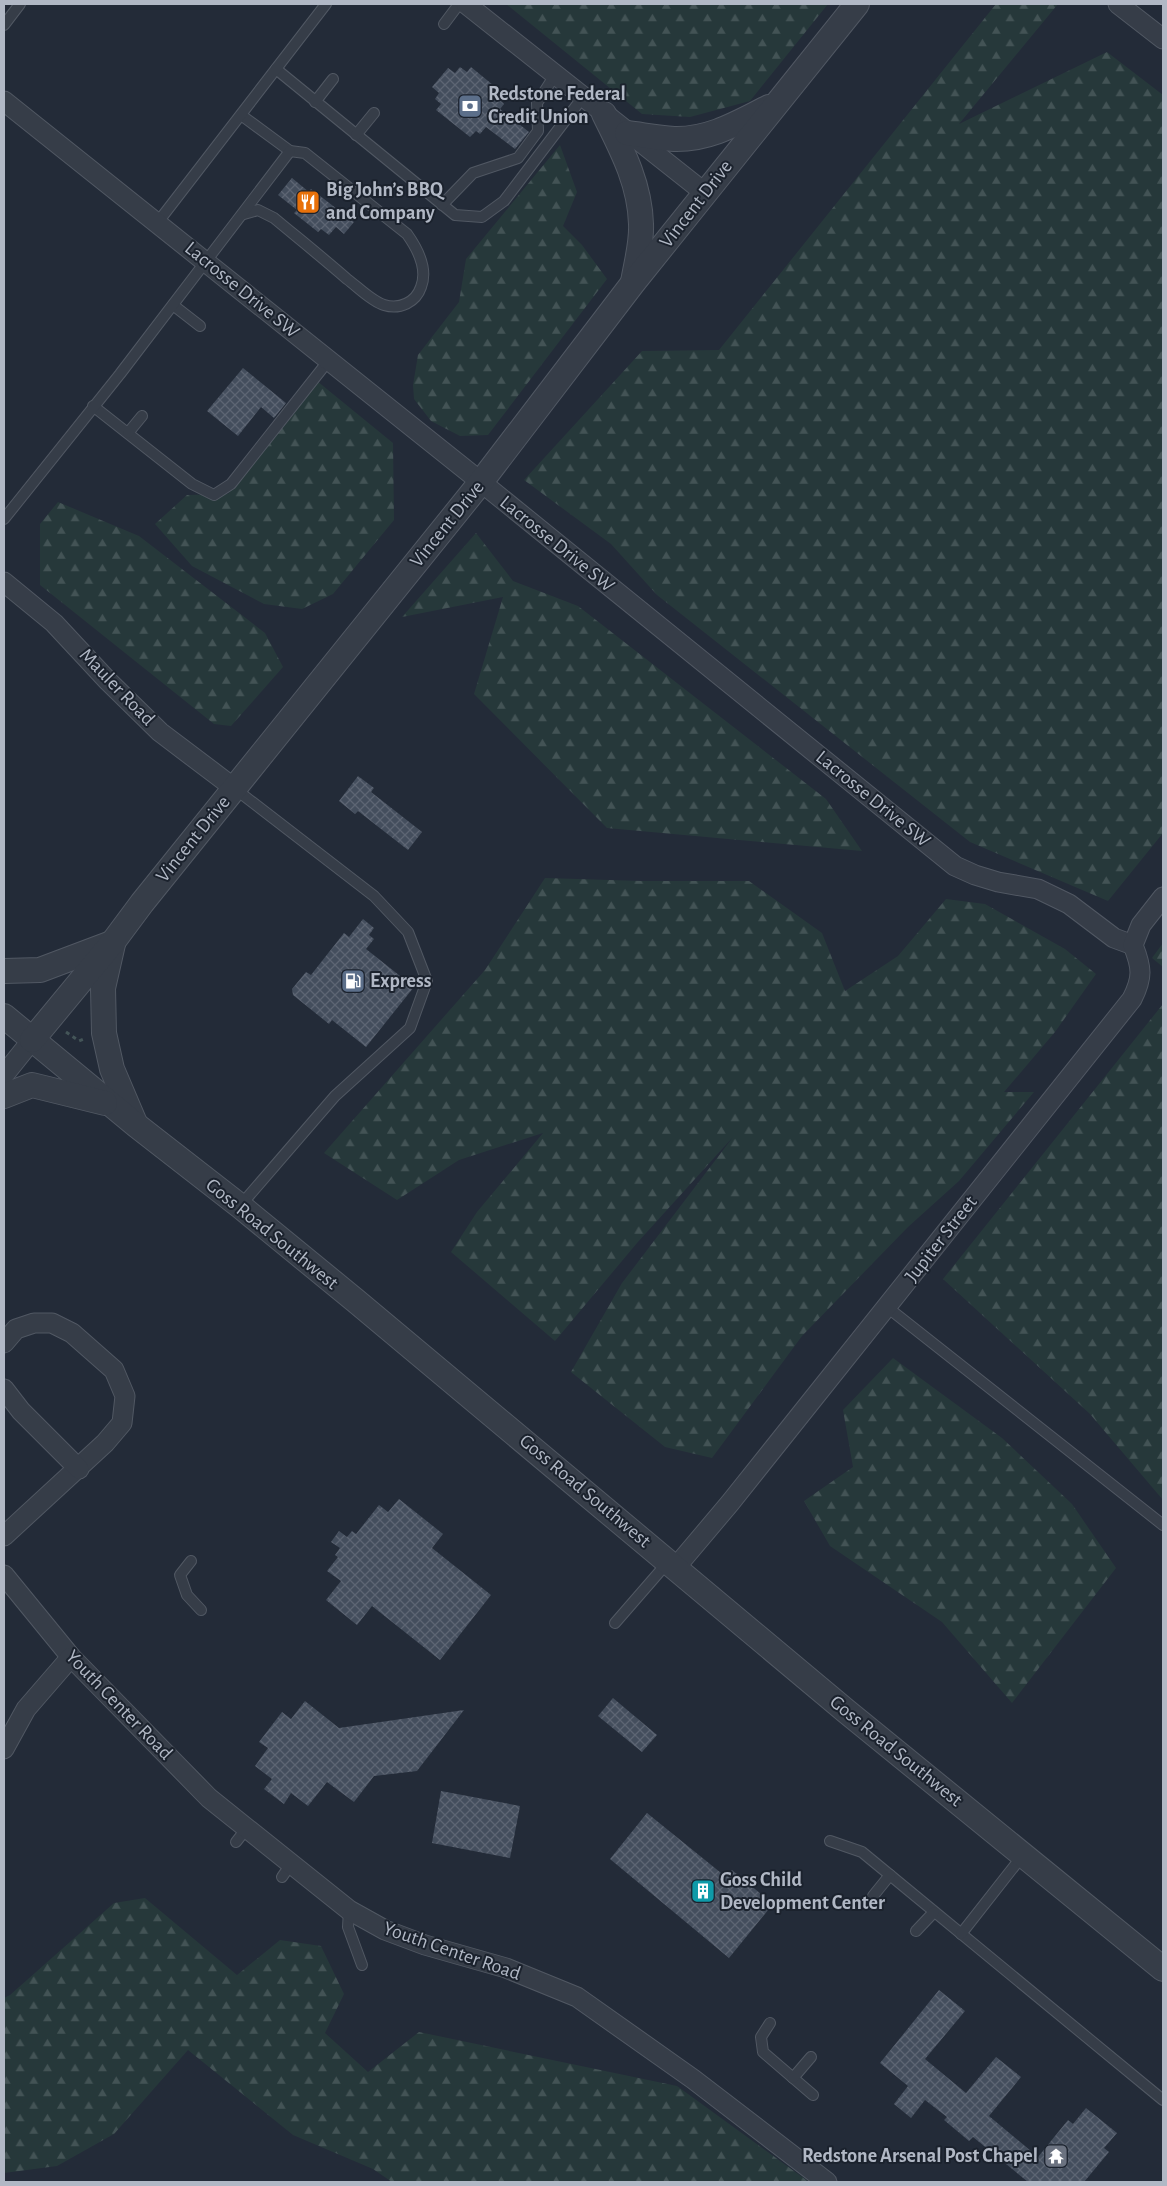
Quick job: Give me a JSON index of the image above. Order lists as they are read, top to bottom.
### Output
{
  "streets": {
    "street": [
      "Vincent Drive",
      "Lacrosse Drive SW",
      "Mauler Road",
      "Goss Road Southwest",
      "Jupiter Street",
      "Youth Center Road"
    ]
  },
  "crossings": [
    ["Vincent Drive", "Lacrosse Drive SW"],
    ["Vincent Drive", "Mauler Road"],
    ["Vincent Drive", "Goss Road Southwest"],
    ["Lacrosse Drive SW", "Jupiter Street"],
    ["Goss Road Southwest", "Jupiter Street"]
  ],
  "places": {
    "bank": ["Redstone Federal Credit Union"],
    "restaurant": ["Big John’s BBQ and Company"],
    "fuel station": ["Express"],
    "building": ["Goss Child Development Center"],
    "temple": ["Redstone Arsenal Post Chapel"]
  }
}
